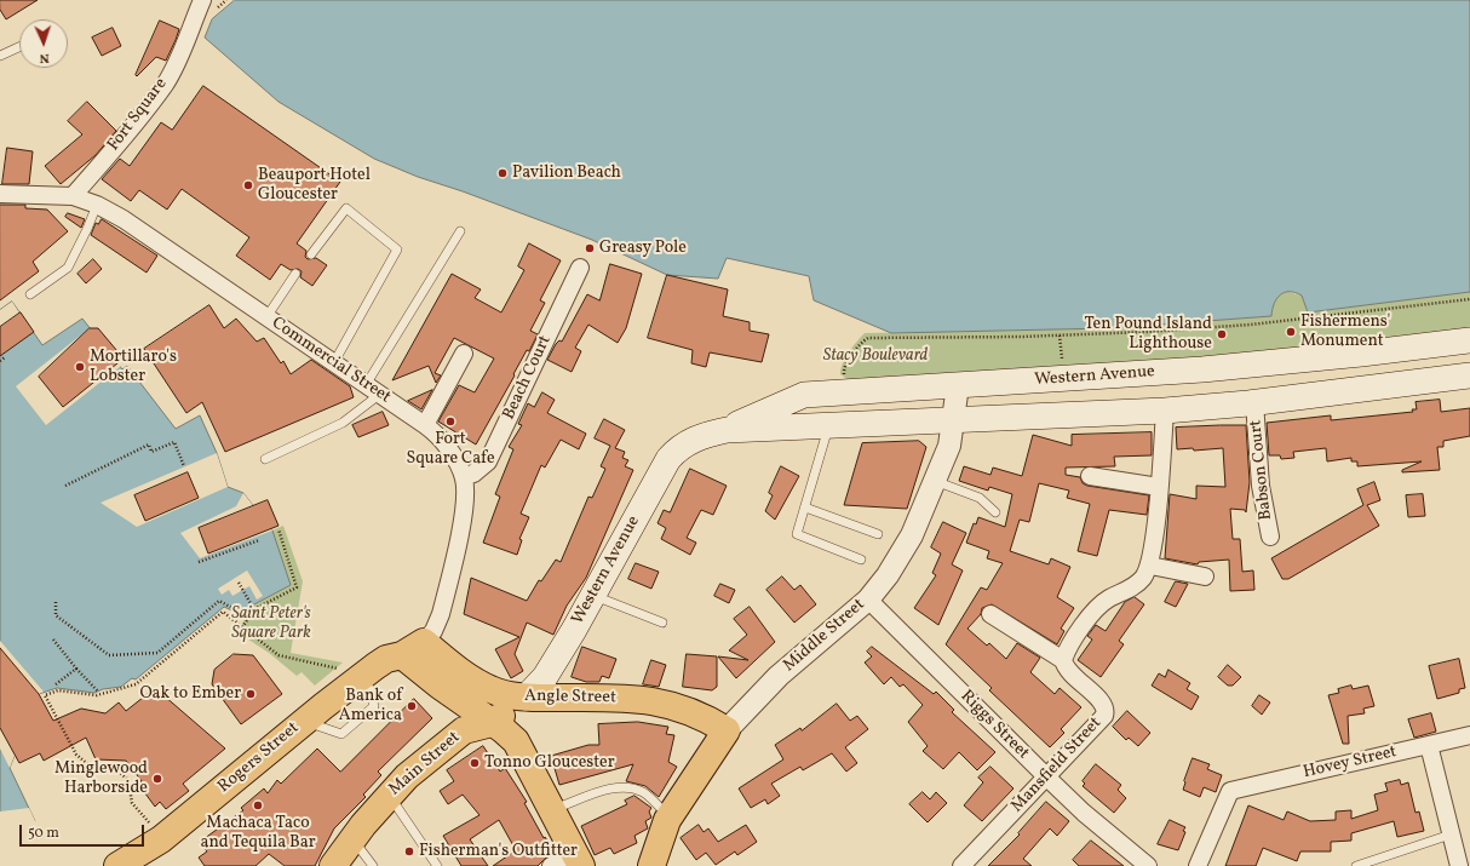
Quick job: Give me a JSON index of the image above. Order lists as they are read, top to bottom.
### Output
{
  "streets": {
    "main road": [
      "Western Avenue",
      "Middle Street",
      "Angle Street",
      "Rogers Street",
      "Main Street"
    ],
    "street": [
      "Fort Square",
      "Commercial Street",
      "Beach Court",
      "Babson Court",
      "Riggs Street",
      "Hovey Street",
      "Mansfield Street"
    ]
  },
  "crossings": [
    ["Fort Square", "Commercial Street"],
    ["Commercial Street", "Beach Court"],
    ["Commercial Street", "Angle Street"],
    ["Commercial Street", "Rogers Street"],
    ["Western Avenue", "Babson Court"],
    ["Western Avenue", "Middle Street"],
    ["Western Avenue", "Angle Street"],
    ["Western Avenue", "Main Street"],
    ["Middle Street", "Angle Street"],
    ["Middle Street", "Riggs Street"],
    ["Angle Street", "Rogers Street"],
    ["Riggs Street", "Mansfield Street"]
  ],
  "parks": ["Stacy Boulevard", "Saint Peter's Square Park"],
  "places": [
    "Pavilion Beach",
    "Beauport Hotel Gloucester",
    "Greasy Pole",
    "Fishermens' Monument",
    "Ten Pound Island Lighthouse",
    "Mortillaro's Lobster",
    "Fort Square Cafe",
    "Oak to Ember",
    "Bank of America",
    "Tonno Gloucester",
    "Minglewood Harborside",
    "Machaca Taco and Tequila Bar",
    "Fisherman's Outfitter"
  ],
  "scale_bar": "50 m",
  "north": "bottom"
}
